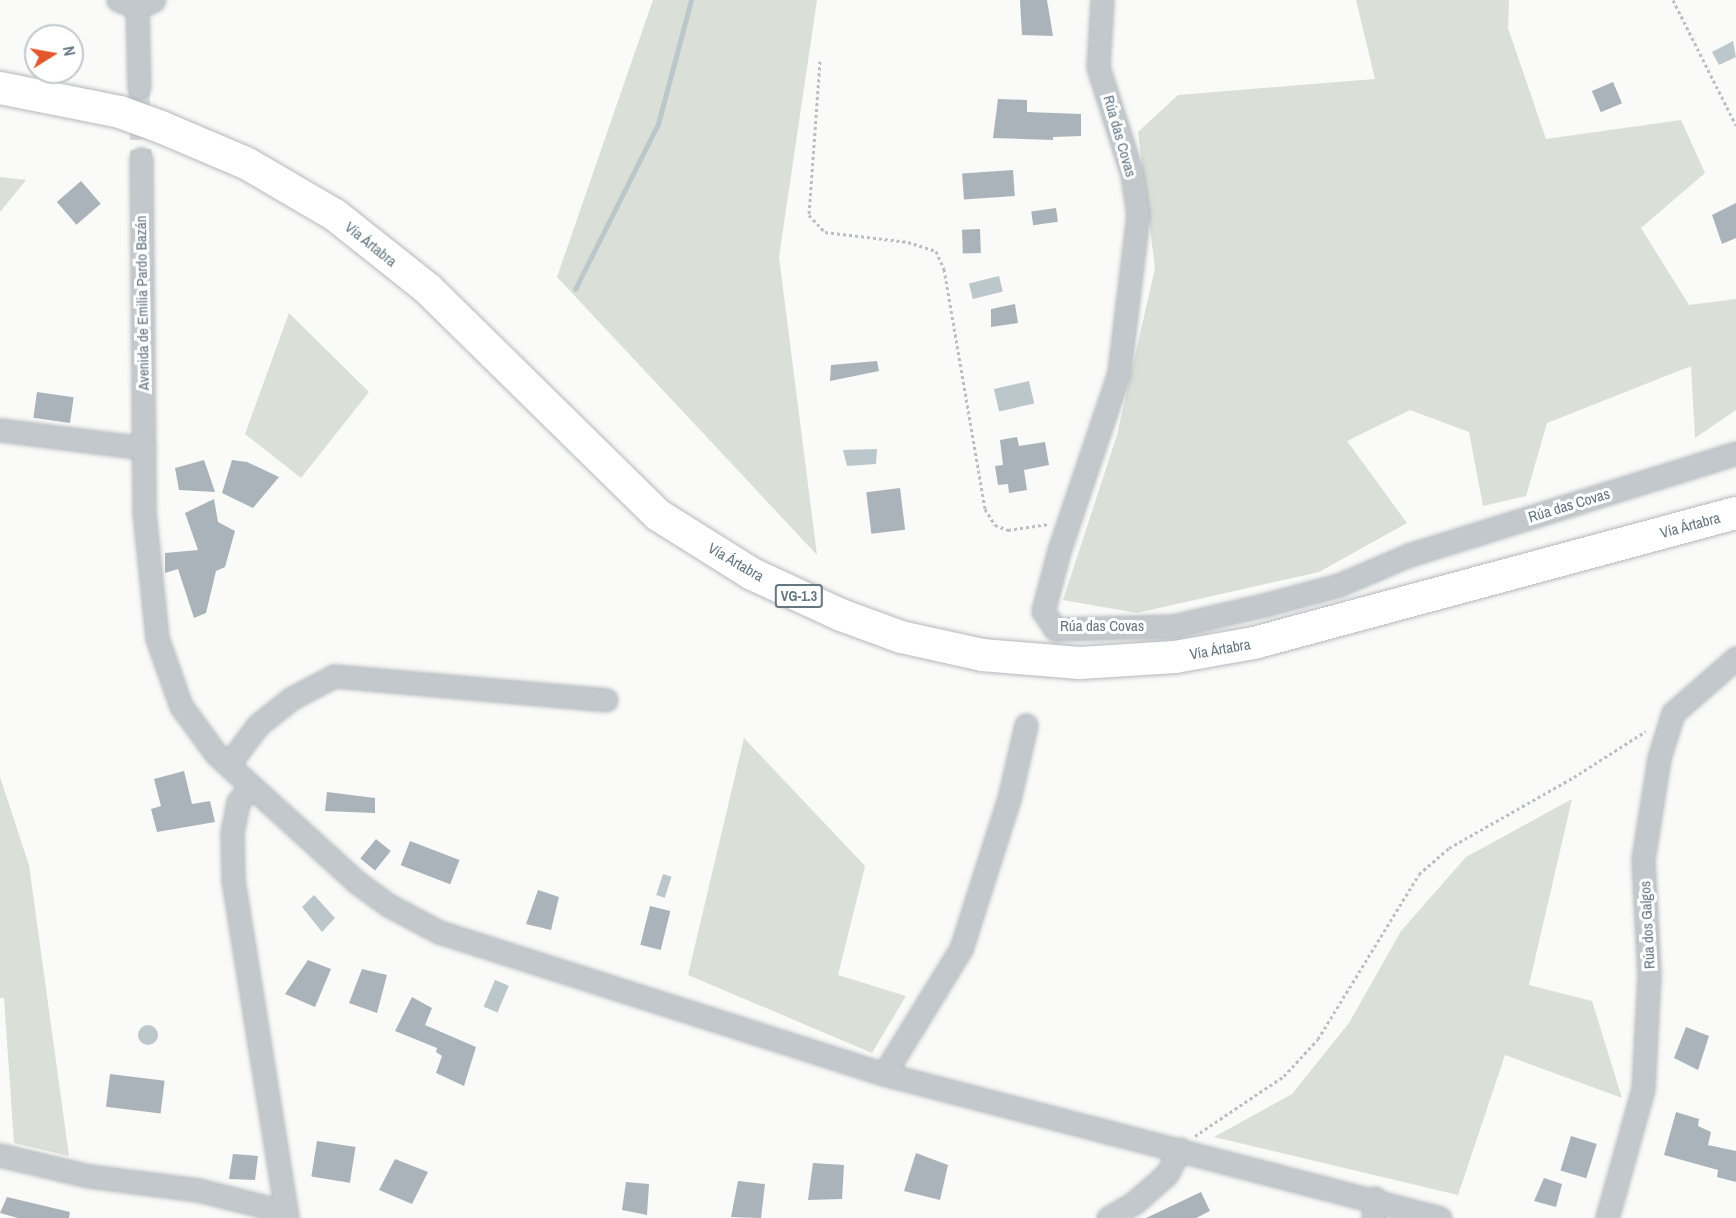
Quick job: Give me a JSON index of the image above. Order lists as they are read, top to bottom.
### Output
{
  "streets": {
    "highway": ["Vía Ártabra", "VG-1.3"],
    "street": ["Rúa das Covas", "Avenida de Emilia Pardo Bazán", "Rúa dos Galgos"]
  },
  "north": "right"
}
